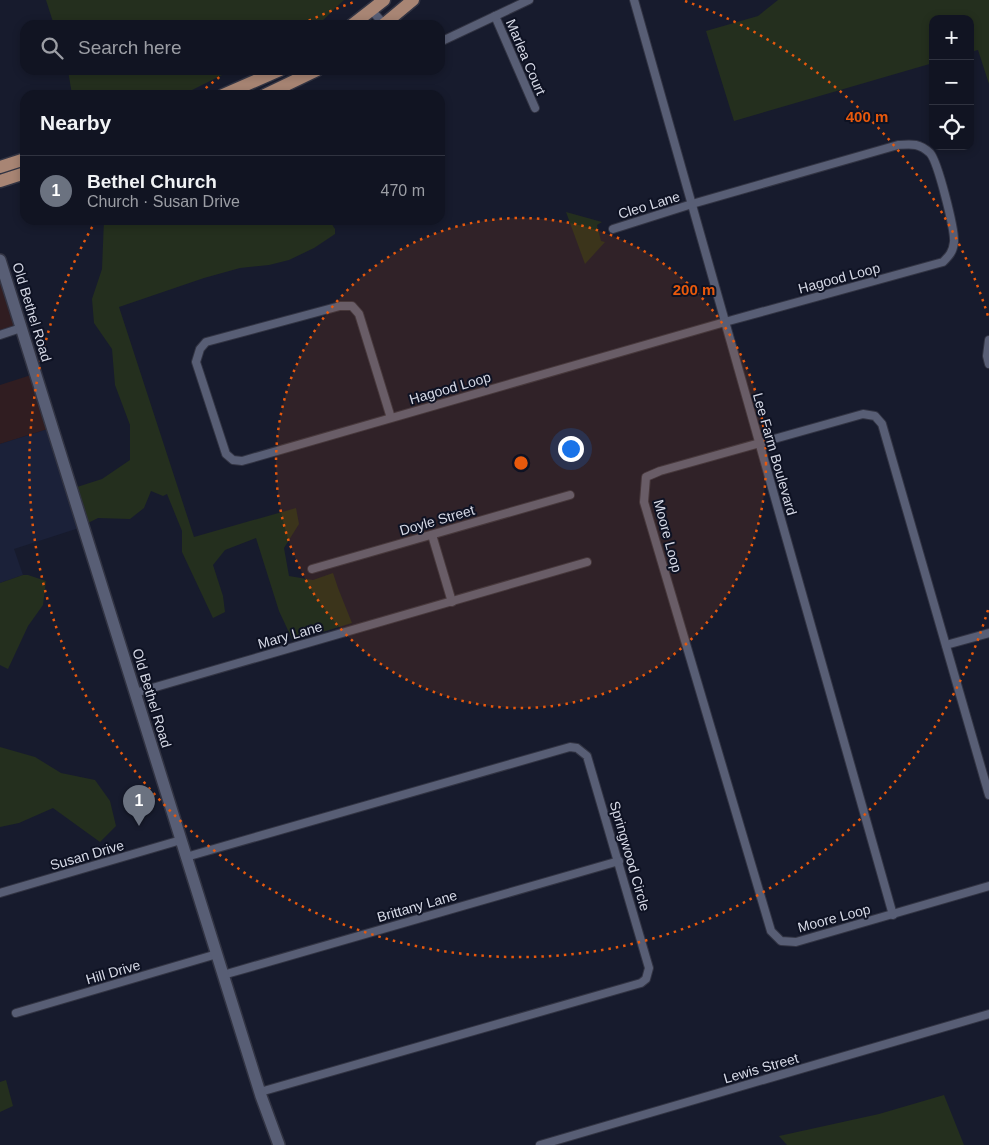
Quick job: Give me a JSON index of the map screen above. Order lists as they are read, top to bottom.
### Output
{
  "streets": {
    "street": [
      "Marlea Court",
      "Cleo Lane",
      "Hagood Loop",
      "Old Bethel Road",
      "Lee Farm Boulevard",
      "Doyle Street",
      "Moore Loop",
      "Mary Lane",
      "Susan Drive",
      "Springwood Circle",
      "Brittany Lane",
      "Hill Drive",
      "Lewis Street"
    ]
  },
  "crossings": [
    ["Cleo Lane", "Hagood Loop"],
    ["Cleo Lane", "Lee Farm Boulevard"],
    ["Hagood Loop", "Lee Farm Boulevard"],
    ["Old Bethel Road", "Mary Lane"],
    ["Old Bethel Road", "Susan Drive"],
    ["Old Bethel Road", "Springwood Circle"],
    ["Old Bethel Road", "Brittany Lane"],
    ["Old Bethel Road", "Hill Drive"],
    ["Lee Farm Boulevard", "Moore Loop"],
    ["Springwood Circle", "Brittany Lane"]
  ],
  "page": {
    "map_buttons": ["+", "−"],
    "search": "Search here",
    "heading": "Nearby",
    "list": [
      {
        "mark": "1",
        "name": "Bethel Church",
        "note": "Church · Susan Drive",
        "value": "470 m"
      }
    ],
    "pins": "1"
  },
  "rings": ["400 m", "200 m"]
}
